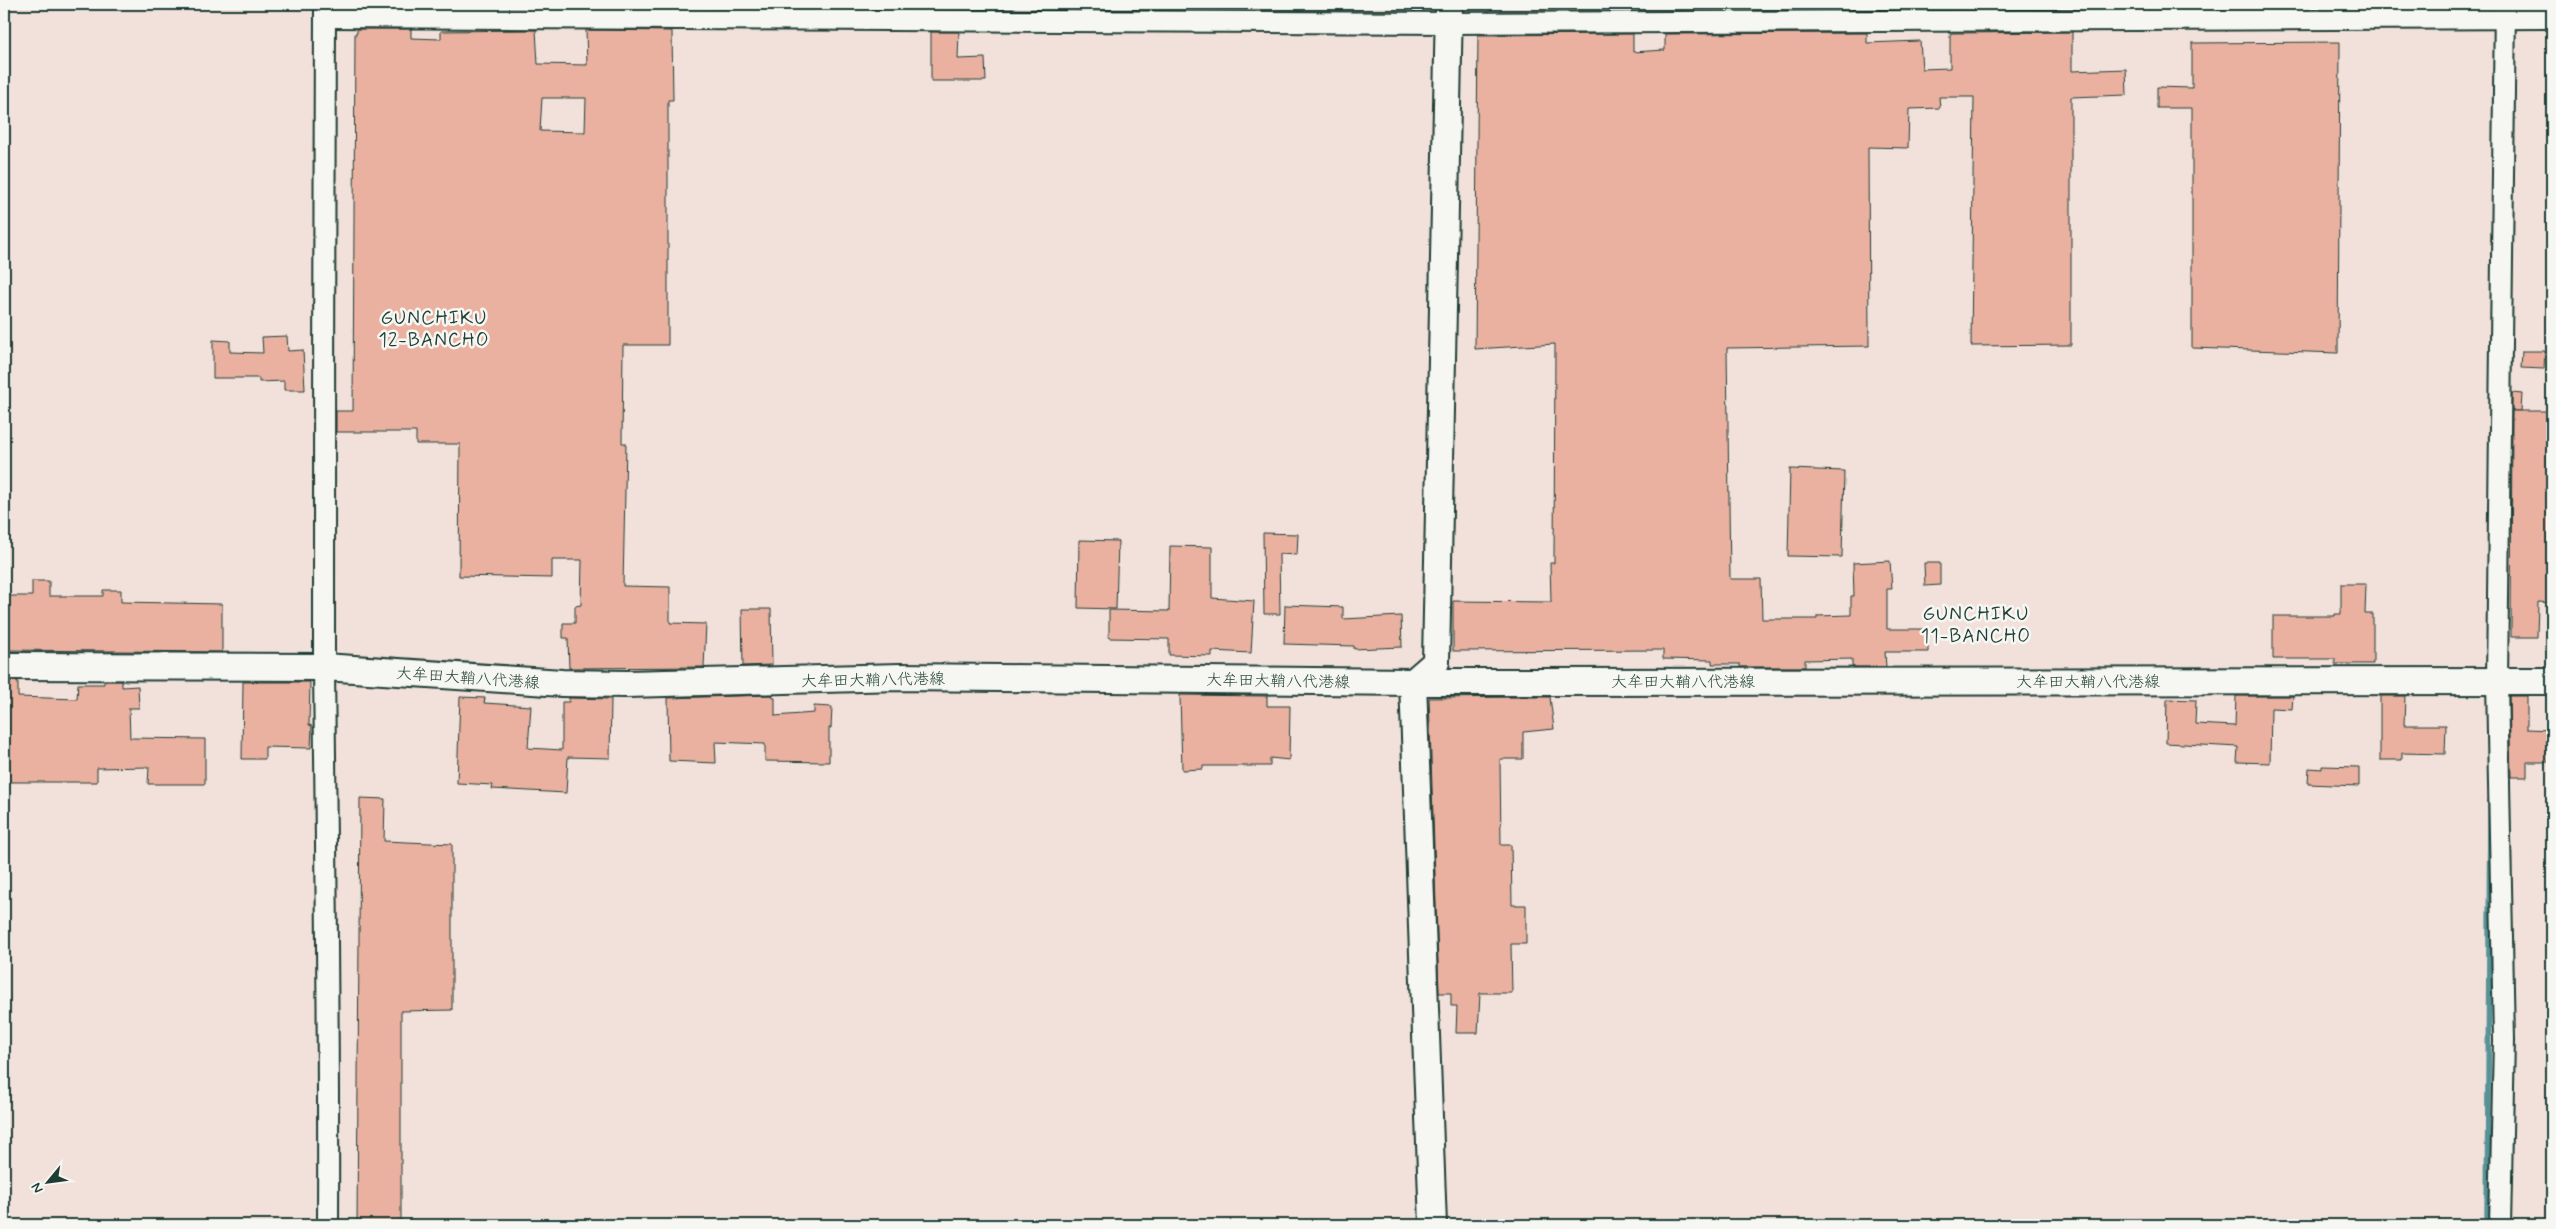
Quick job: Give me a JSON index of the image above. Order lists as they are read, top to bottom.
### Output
{
  "streets": {
    "main road": ["大牟田大鞘八代港線"]
  },
  "districts": ["GUNCHIKU 12-BANCHO", "GUNCHIKU 11-BANCHO"],
  "north": "bottom left"
}
